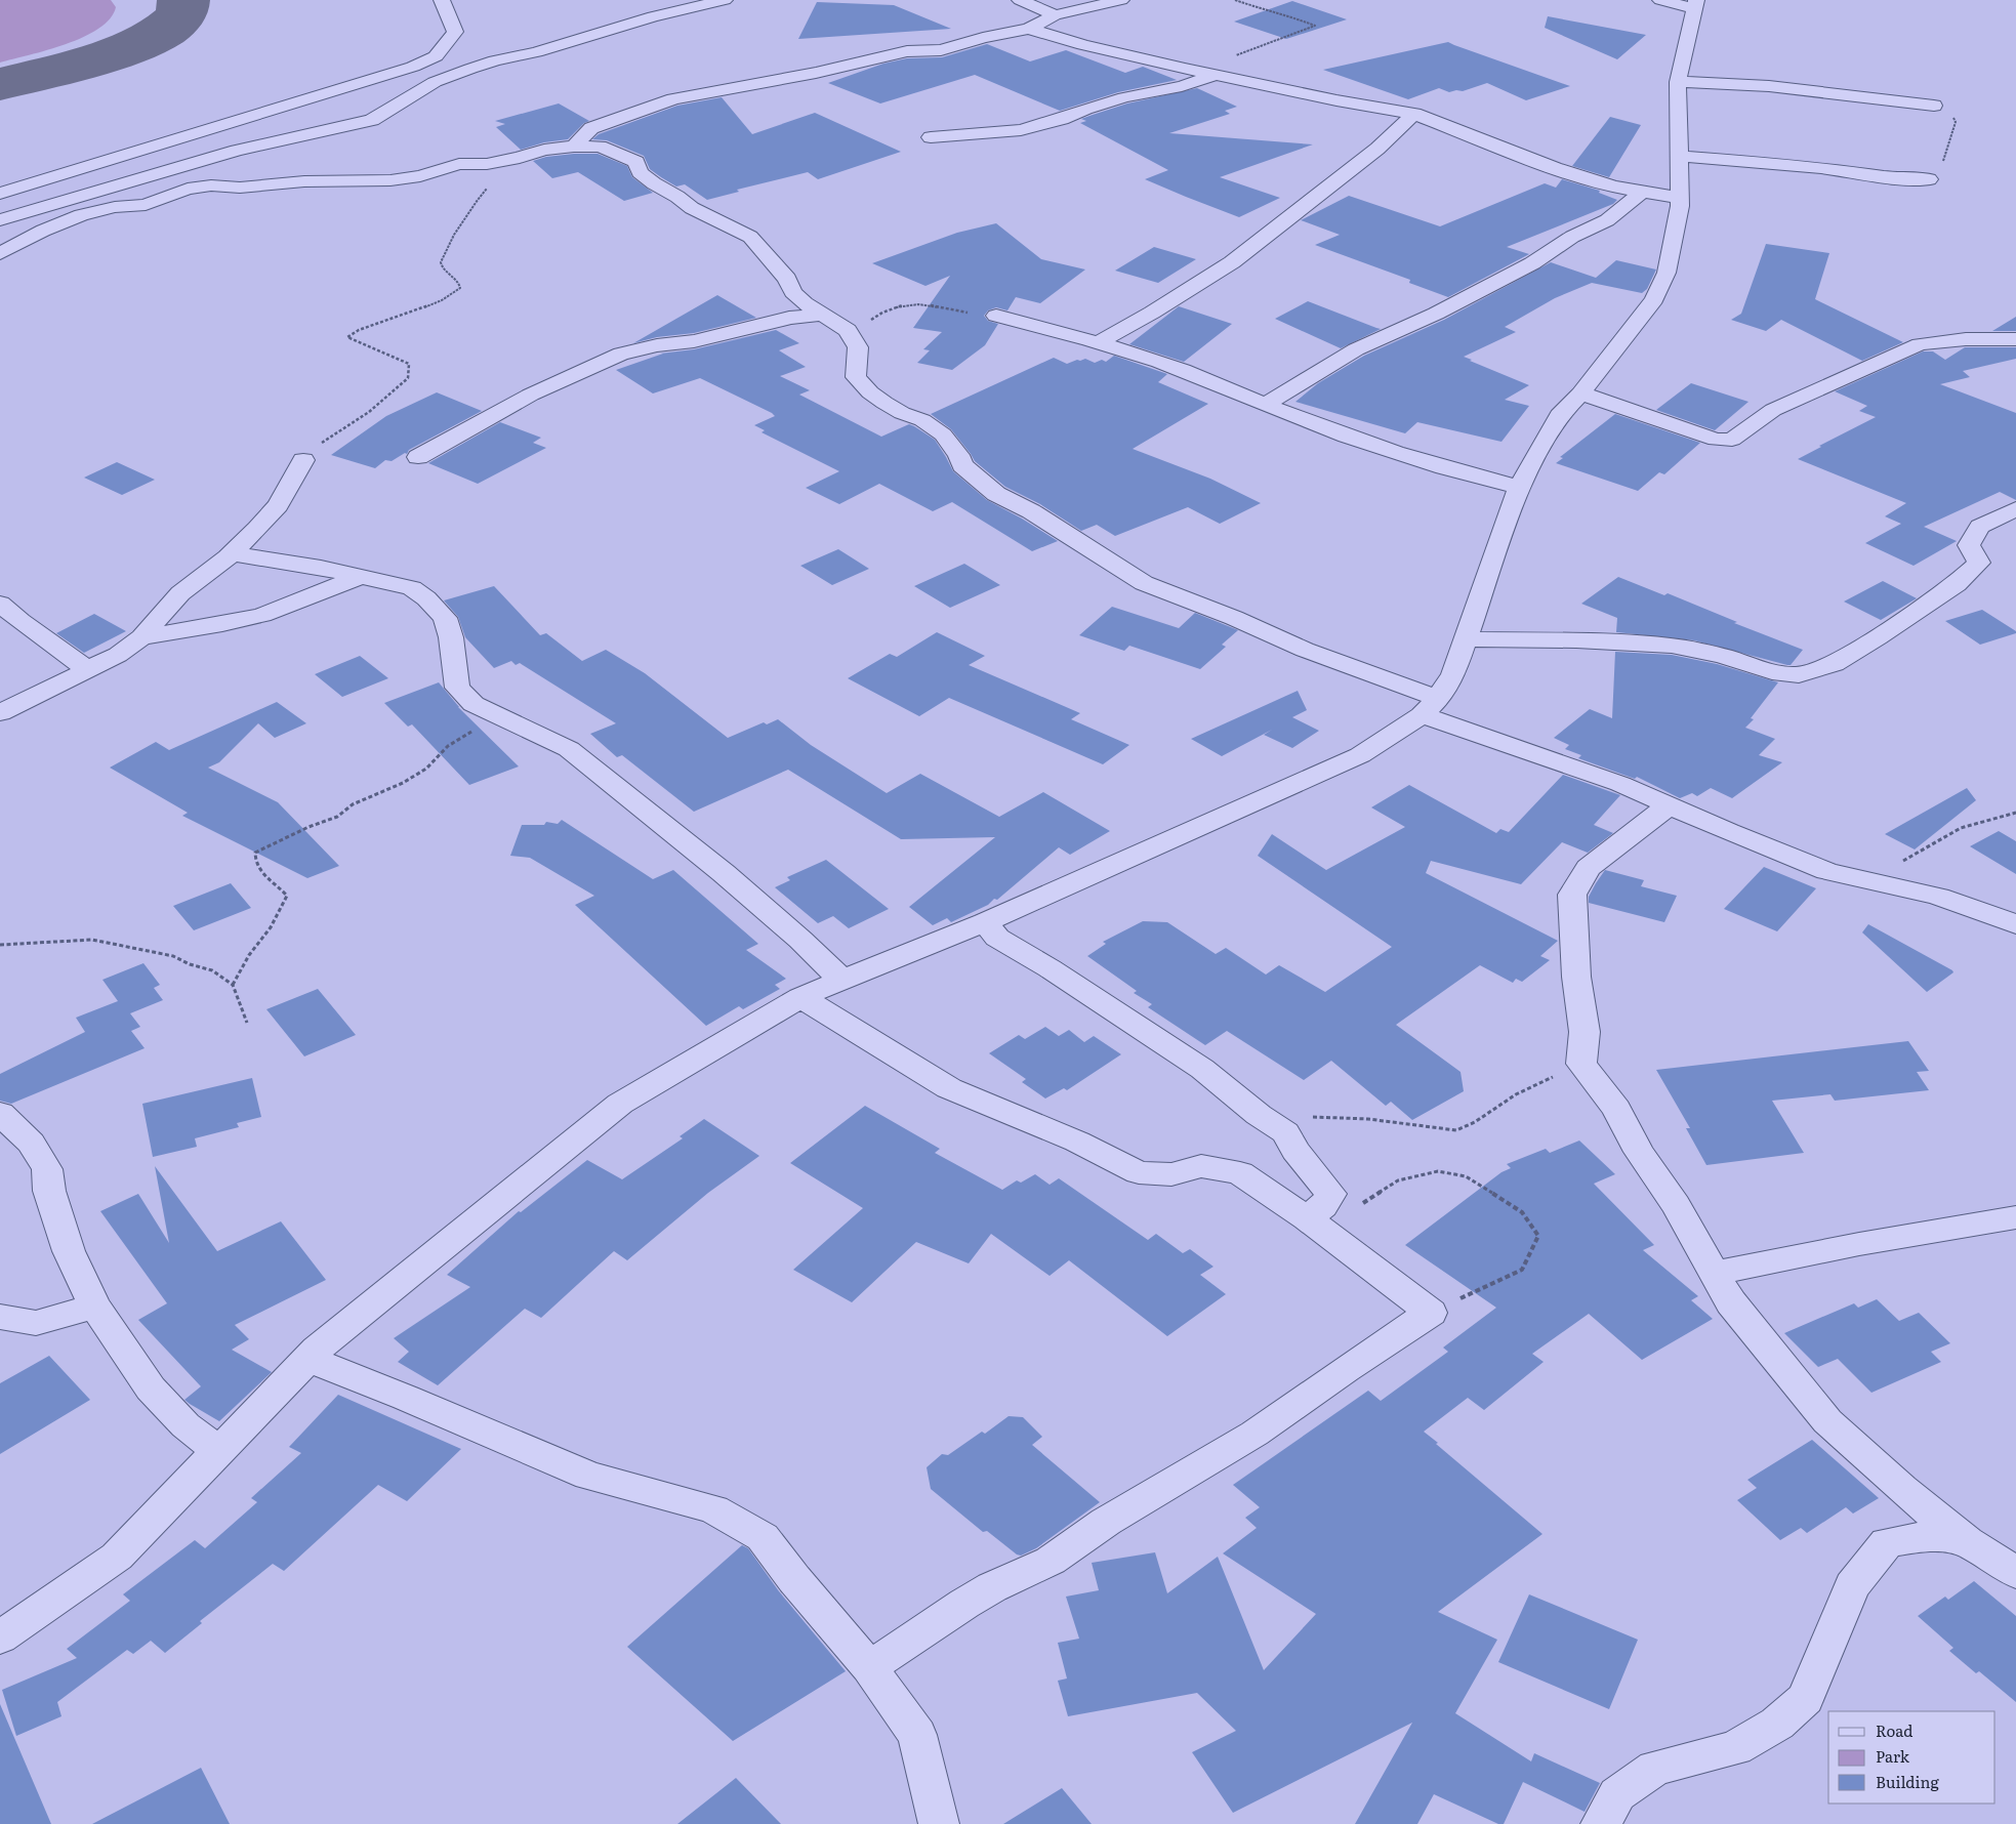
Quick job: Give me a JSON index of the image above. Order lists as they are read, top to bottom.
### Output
{
  "legend": ["Road", "Park", "Building"]
}
